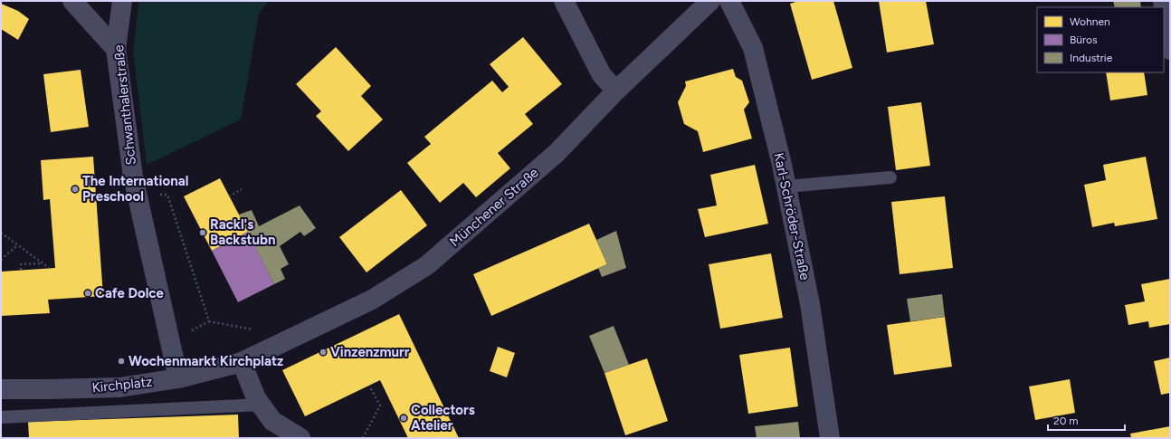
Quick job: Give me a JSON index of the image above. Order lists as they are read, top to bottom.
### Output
{
  "streets": {
    "street": [
      "Schwanthalerstraße",
      "Münchener Straße",
      "Karl-Schröder-Straße",
      "Kirchplatz"
    ]
  },
  "crossings": [
    ["Schwanthalerstraße", "Kirchplatz"],
    ["Münchener Straße", "Kirchplatz"]
  ],
  "places": [
    "The International Preschool",
    "Rackl's Backstubn",
    "Cafe Dolce",
    "Vinzenzmurr",
    "Wochenmarkt Kirchplatz",
    "Collectors Atelier"
  ],
  "legend": ["Wohnen", "Büros", "Industrie"],
  "scale_bar": "20 m"
}
